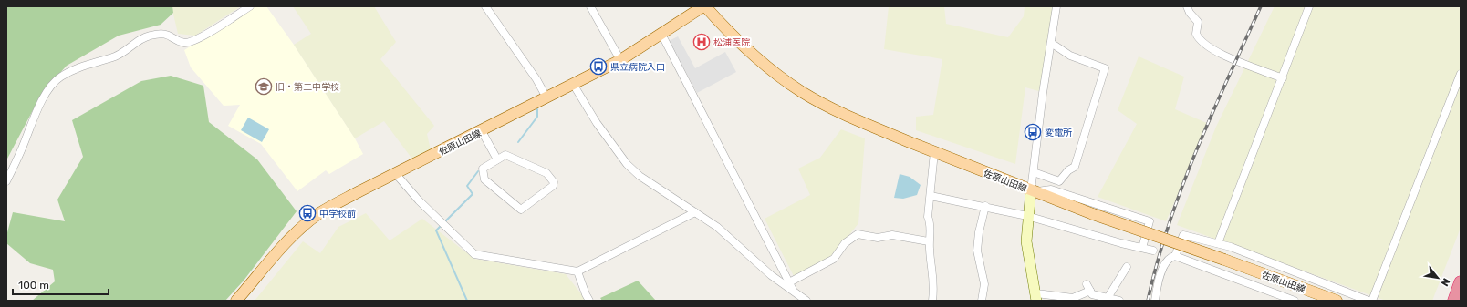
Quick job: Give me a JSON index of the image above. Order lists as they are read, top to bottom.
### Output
{
  "streets": {
    "main road": ["佐原山田線"]
  },
  "places": {
    "hospital": ["松浦医院"],
    "bus stop": ["県立病院入口", "変電所", "中学校前"],
    "school or university": ["旧・第二中学校"]
  },
  "scale_bar": "100 m",
  "north": "bottom right"
}
